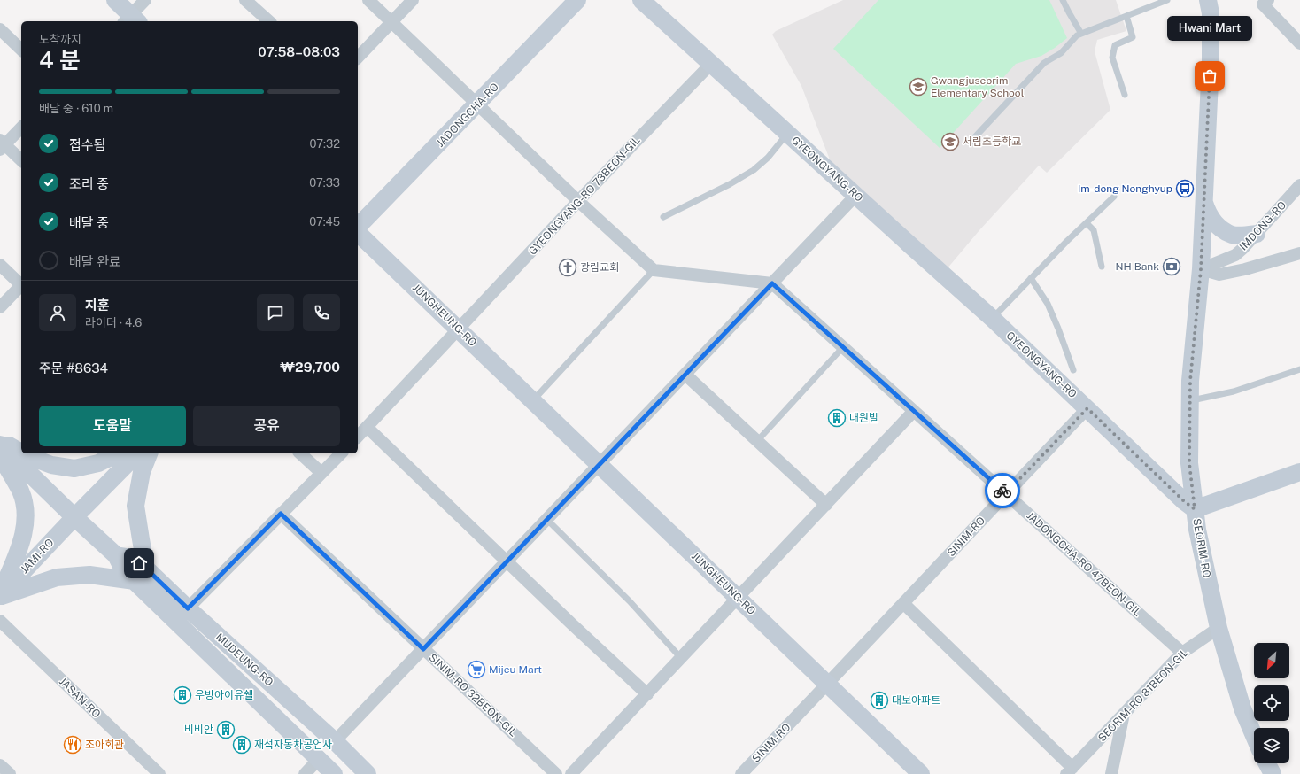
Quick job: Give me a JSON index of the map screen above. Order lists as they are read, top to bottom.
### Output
{
  "streets": {
    "street": [
      "JADONGCHA-RO",
      "GYEONGYANG-RO",
      "GYEONGYANG-RO 73BEON-GIL",
      "IMDONG-RO",
      "JUNGHEUNG-RO",
      "SINIM-RO",
      "SEORIM-RO",
      "JAMI-RO",
      "JADONGCHA-RO 47BEON-GIL",
      "MUDEUNG-RO",
      "SINIM-RO 32BEON-GIL",
      "SEORIM-RO 81BEON-GIL",
      "JASAN-RO"
    ]
  },
  "crossings": [
    ["GYEONGYANG-RO", "GYEONGYANG-RO 73BEON-GIL"],
    ["GYEONGYANG-RO", "SINIM-RO"],
    ["GYEONGYANG-RO", "SEORIM-RO"],
    ["GYEONGYANG-RO 73BEON-GIL", "JUNGHEUNG-RO"],
    ["IMDONG-RO", "SEORIM-RO"],
    ["JUNGHEUNG-RO", "SINIM-RO"],
    ["SINIM-RO", "JADONGCHA-RO 47BEON-GIL"],
    ["SINIM-RO", "SEORIM-RO 81BEON-GIL"],
    ["SEORIM-RO", "SEORIM-RO 81BEON-GIL"],
    ["JAMI-RO", "MUDEUNG-RO"],
    ["JADONGCHA-RO 47BEON-GIL", "SEORIM-RO 81BEON-GIL"]
  ],
  "places": {
    "other": ["Hwani Mart"],
    "school or university": ["Gwangjuseorim Elementary School", "서림초등학교"],
    "bus stop": ["Im-dong Nonghyup"],
    "bank": ["NH Bank"],
    "church": ["광림교회"],
    "building": [
      "대원빌",
      "우방아이유쉘",
      "대보아파트",
      "비비안",
      "재석자동차공업사"
    ],
    "supermarket": ["Mijeu Mart"],
    "restaurant": ["조아회관"]
  },
  "north": "bottom left",
  "page": {
    "bubble": "Hwani Mart",
    "heading": ["4 분", "도착까지", "07:58–08:03"],
    "panel": [
      "지훈",
      "라이더 · 4.6",
      "주문 #8634",
      "₩29,700"
    ],
    "bar": "배달 중 · 610 m",
    "list": [
      ["접수됨", "07:32"],
      ["조리 중", "07:33"],
      ["배달 중", "07:45"],
      "배달 완료"
    ],
    "buttons": ["도움말", "공유"]
  }
}
